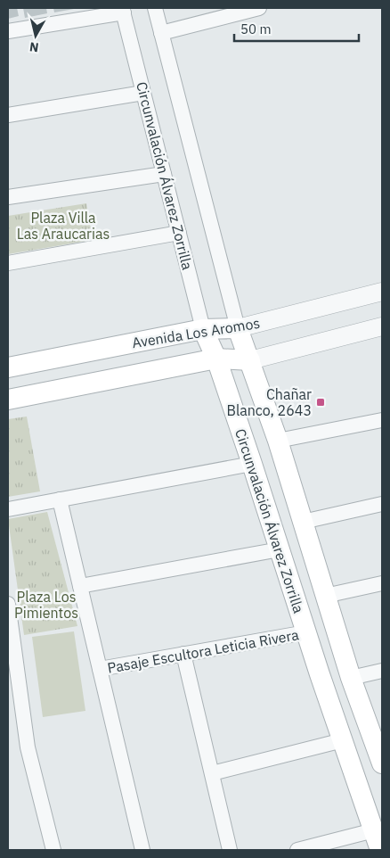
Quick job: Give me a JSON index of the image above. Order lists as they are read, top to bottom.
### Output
{
  "streets": {
    "main road": ["Circunvalación Álvarez Zorrilla", "Avenida Los Aromos"],
    "street": ["Pasaje Escultora Leticia Rivera"]
  },
  "crossings": [
    ["Circunvalación Álvarez Zorrilla", "Avenida Los Aromos"],
    ["Circunvalación Álvarez Zorrilla", "Pasaje Escultora Leticia Rivera"]
  ],
  "parks": ["Plaza Villa Las Araucarias", "Plaza Los Pimientos"],
  "places": {
    "transit": ["Chañar Blanco, 2643"]
  },
  "scale_bar": "50 m",
  "north": "bottom"
}
